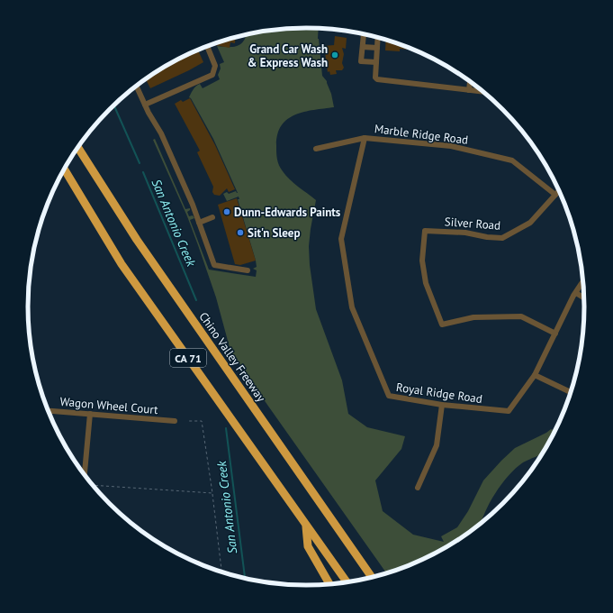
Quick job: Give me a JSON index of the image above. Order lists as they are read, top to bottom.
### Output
{
  "streets": {
    "highway": ["Chino Valley Freeway", "CA 71"],
    "street": [
      "Marble Ridge Road",
      "Silver Road",
      "Royal Ridge Road",
      "Wagon Wheel Court"
    ]
  },
  "crossings": [
    ["Marble Ridge Road", "Silver Road"],
    ["Marble Ridge Road", "Royal Ridge Road"],
    ["Silver Road", "Royal Ridge Road"]
  ],
  "water": ["San Antonio Creek"],
  "places": ["Grand Car Wash & Express Wash", "Dunn-Edwards Paints", "Sit'n Sleep"]
}
